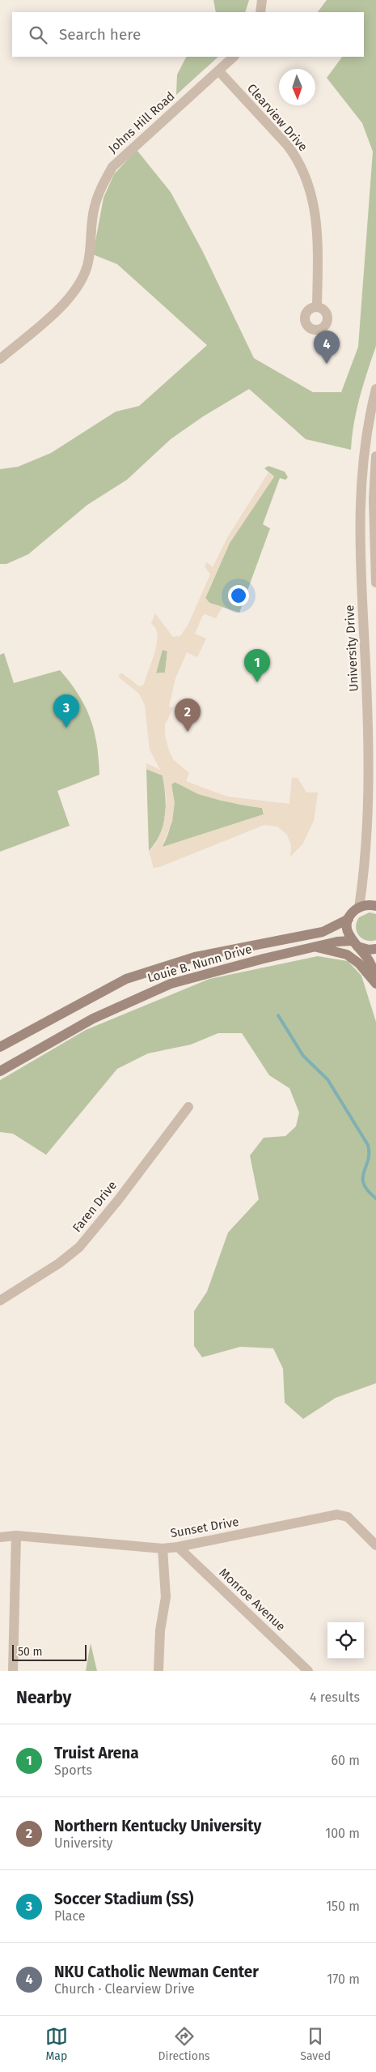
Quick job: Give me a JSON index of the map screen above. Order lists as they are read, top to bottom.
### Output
{
  "streets": {
    "main road": ["Louie B. Nunn Drive"],
    "street": [
      "Clearview Drive",
      "Johns Hill Road",
      "University Drive",
      "Faren Drive",
      "Sunset Drive",
      "Monroe Avenue"
    ]
  },
  "crossings": [
    ["Clearview Drive", "Johns Hill Road"],
    ["Sunset Drive", "Monroe Avenue"]
  ],
  "scale_bar": "50 m",
  "north": "bottom",
  "page": {
    "search": "Search here",
    "pins": [
      "4",
      "1",
      "3",
      "2"
    ],
    "scale": "50 m",
    "heading": ["Nearby", "4 results"],
    "list": [
      {
        "mark": "1",
        "name": "Truist Arena",
        "note": "Sports",
        "value": "60 m"
      },
      {
        "mark": "2",
        "name": "Northern Kentucky University",
        "note": "University",
        "value": "100 m"
      },
      {
        "mark": "3",
        "name": "Soccer Stadium (SS)",
        "note": "Place",
        "value": "150 m"
      },
      {
        "mark": "4",
        "name": "NKU Catholic Newman Center",
        "note": "Church · Clearview Drive",
        "value": "170 m"
      }
    ],
    "nav": ["Map", "Directions", "Saved"]
  }
}
